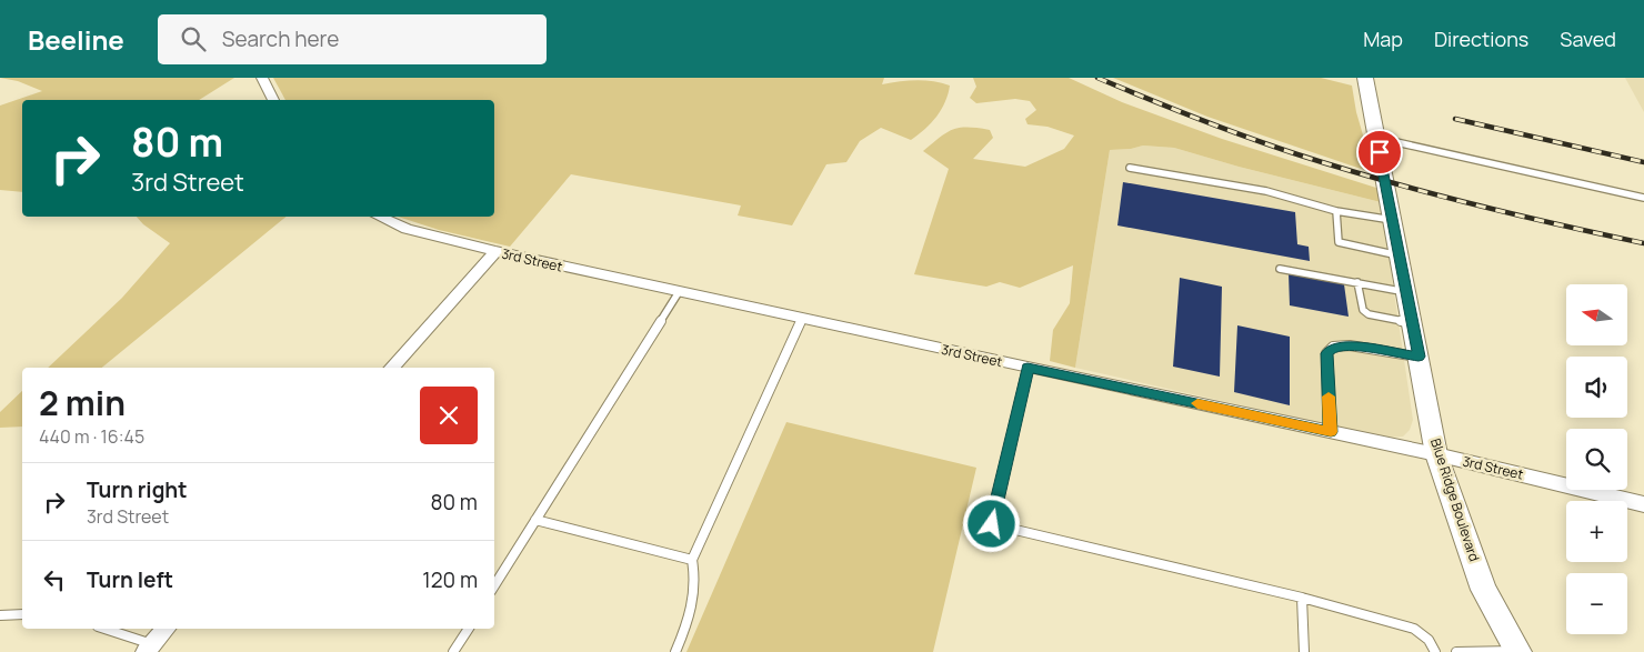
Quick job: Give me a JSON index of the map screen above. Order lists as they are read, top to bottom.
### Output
{
  "streets": {
    "main road": ["Blue Ridge Boulevard"],
    "street": ["3rd Street"]
  },
  "crossings": [
    ["3rd Street", "Blue Ridge Boulevard"]
  ],
  "north": "left",
  "page": {
    "header": "Beeline",
    "search": "Search here",
    "nav": ["Map", "Directions", "Saved"],
    "turn": ["80 m", "3rd Street"],
    "map_buttons": ["+", "−"],
    "heading": ["2 min", "440 m · 16:45"],
    "list": [
      {
        "name": "Turn right",
        "note": "3rd Street",
        "value": "80 m"
      },
      {
        "name": "Turn left",
        "value": "120 m"
      }
    ]
  }
}
